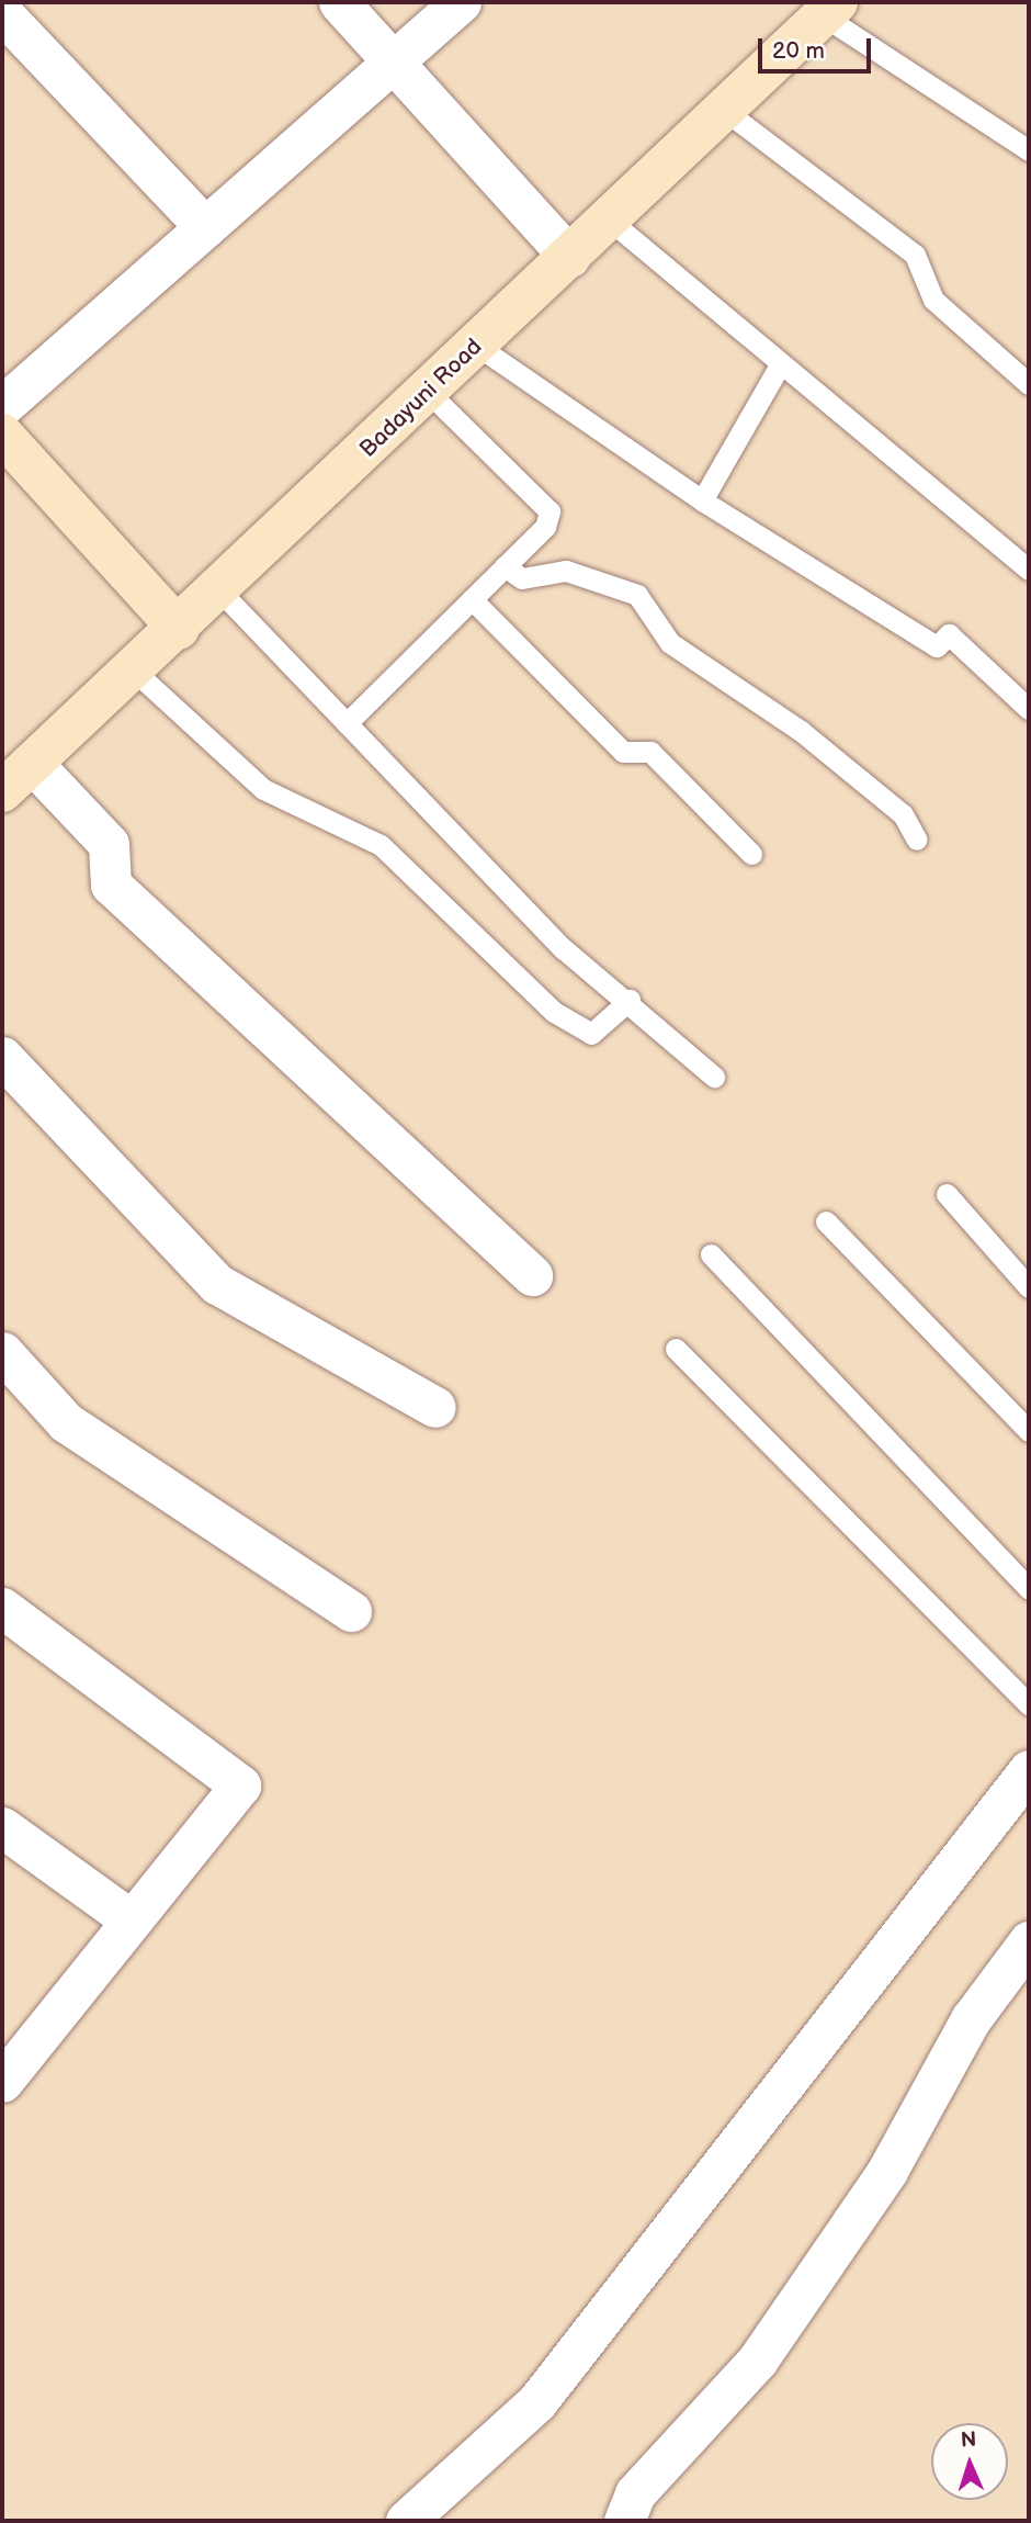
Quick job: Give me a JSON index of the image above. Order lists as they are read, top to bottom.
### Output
{
  "streets": {
    "street": ["Badayuni Road"]
  },
  "scale_bar": "20 m",
  "north": "top"
}
